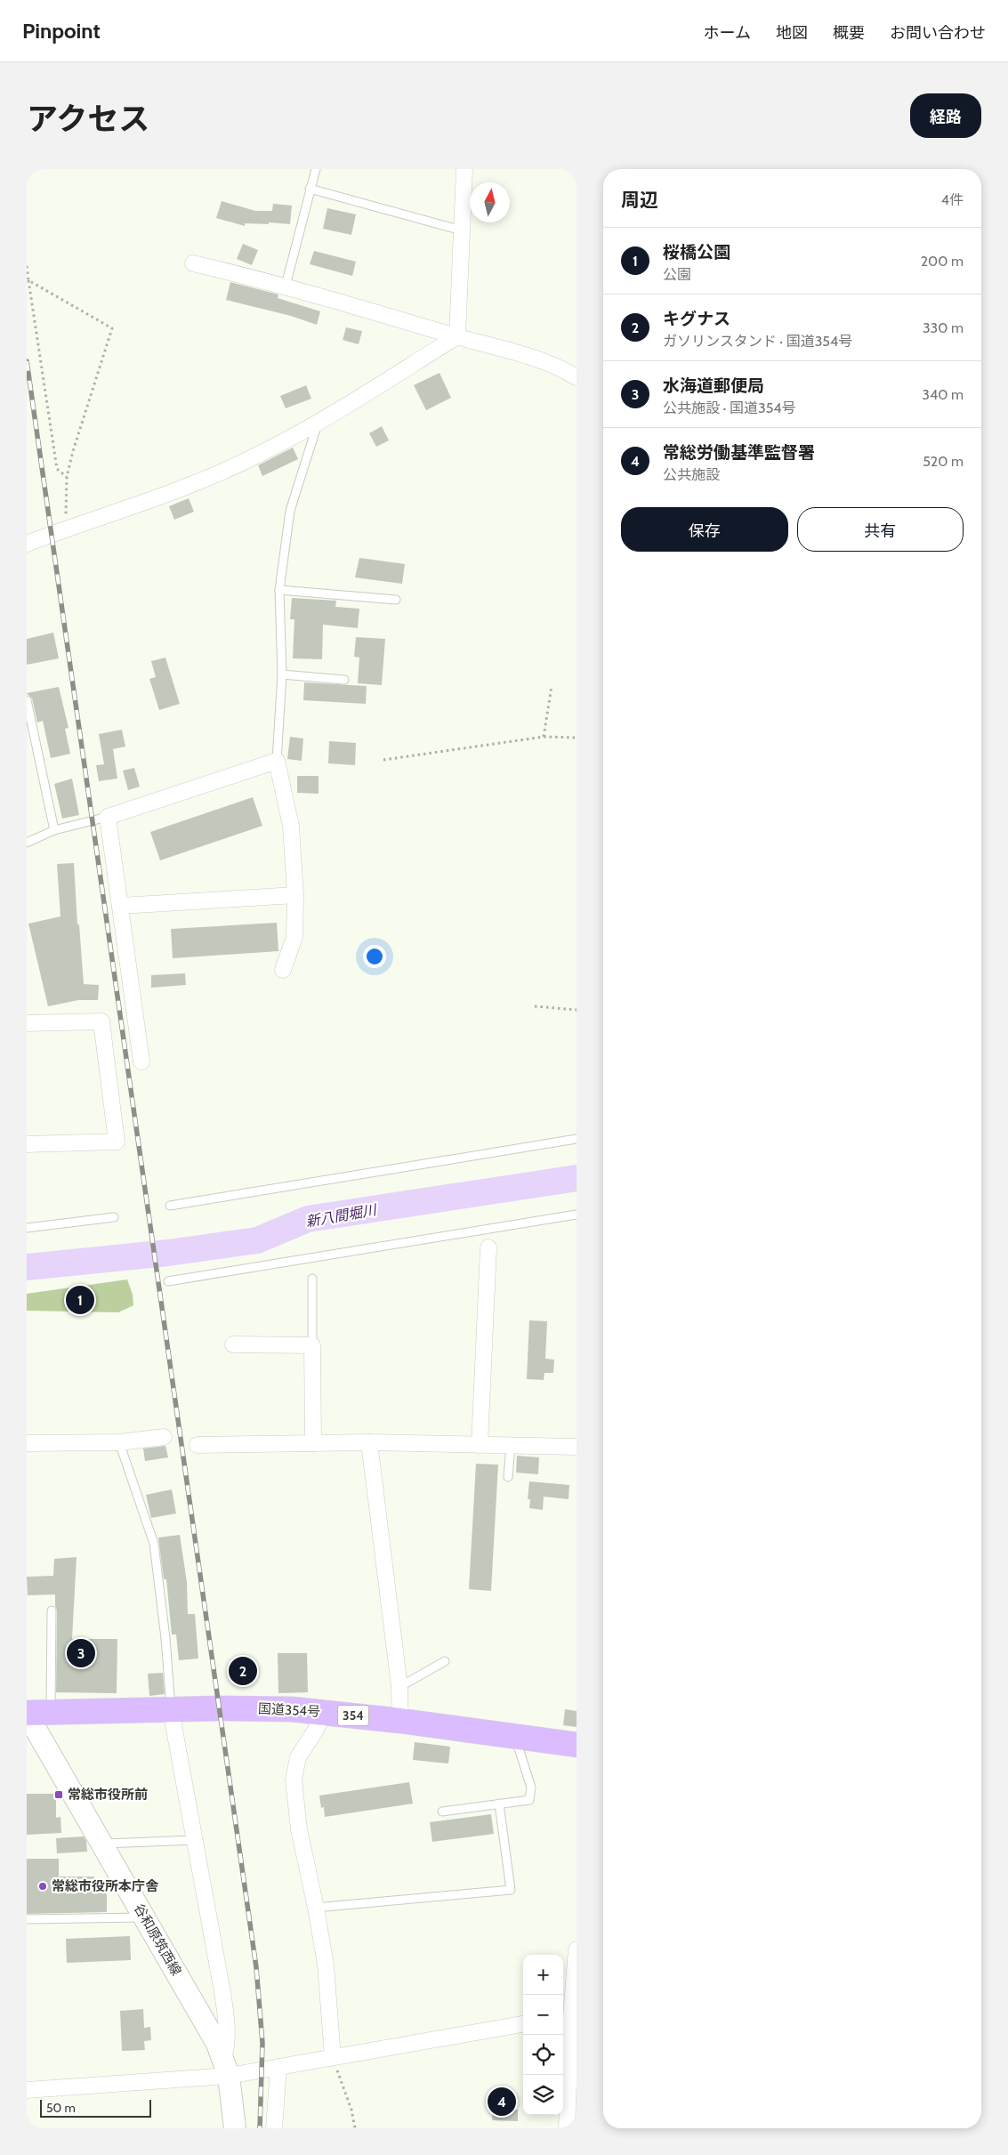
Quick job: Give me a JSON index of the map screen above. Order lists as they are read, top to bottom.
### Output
{
  "streets": {
    "highway": ["国道354号", "354"],
    "main road": ["谷和原筑西線"]
  },
  "crossings": [
    ["国道354号", "谷和原筑西線"]
  ],
  "water": ["新八間堀川"],
  "places": {
    "transit": ["常総市役所前"],
    "other": ["常総市役所本庁舎"]
  },
  "scale_bar": "50 m",
  "north": "top",
  "page": {
    "header": "Pinpoint",
    "nav": [
      "ホーム",
      "地図",
      "概要",
      "お問い合わせ"
    ],
    "title": "アクセス",
    "buttons": [
      "経路",
      ["保存", "共有"]
    ],
    "heading": ["周辺", "4件"],
    "list": [
      {
        "mark": "1",
        "name": "桜橋公園",
        "note": "公園",
        "value": "200 m"
      },
      {
        "mark": "2",
        "name": "キグナス",
        "note": "ガソリンスタンド · 国道354号",
        "value": "330 m"
      },
      {
        "mark": "3",
        "name": "水海道郵便局",
        "note": "公共施設 · 国道354号",
        "value": "340 m"
      },
      {
        "mark": "4",
        "name": "常総労働基準監督署",
        "note": "公共施設",
        "value": "520 m"
      }
    ],
    "pins": [
      "1",
      "3",
      "2",
      "4"
    ],
    "map_buttons": ["+", "−"],
    "scale": "50 m"
  }
}
